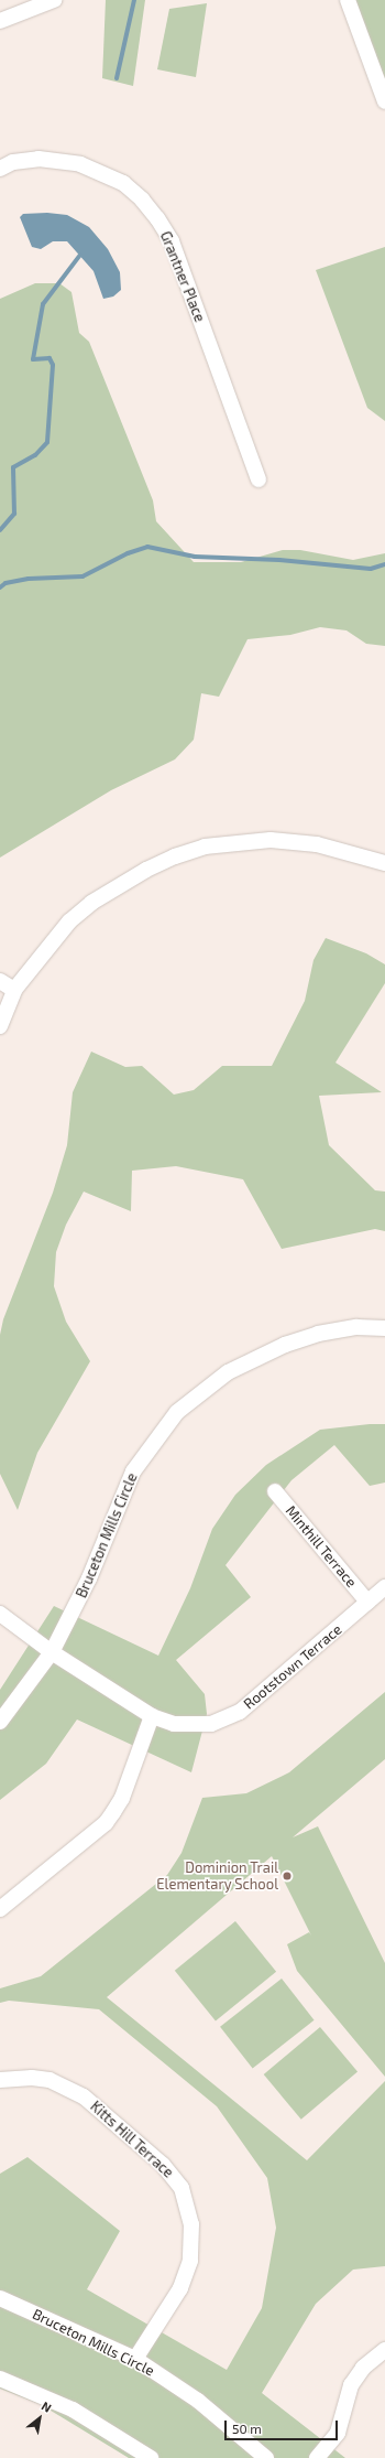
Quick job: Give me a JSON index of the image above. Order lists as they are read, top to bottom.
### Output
{
  "streets": {
    "street": [
      "Grantner Place",
      "Bruceton Mills Circle",
      "Minthill Terrace",
      "Rootstown Terrace",
      "Kitts Hill Terrace"
    ]
  },
  "crossings": [
    ["Bruceton Mills Circle", "Rootstown Terrace"],
    ["Bruceton Mills Circle", "Kitts Hill Terrace"],
    ["Minthill Terrace", "Rootstown Terrace"]
  ],
  "places": ["Dominion Trail Elementary School"],
  "scale_bar": "50 m",
  "north": "top right"
}
